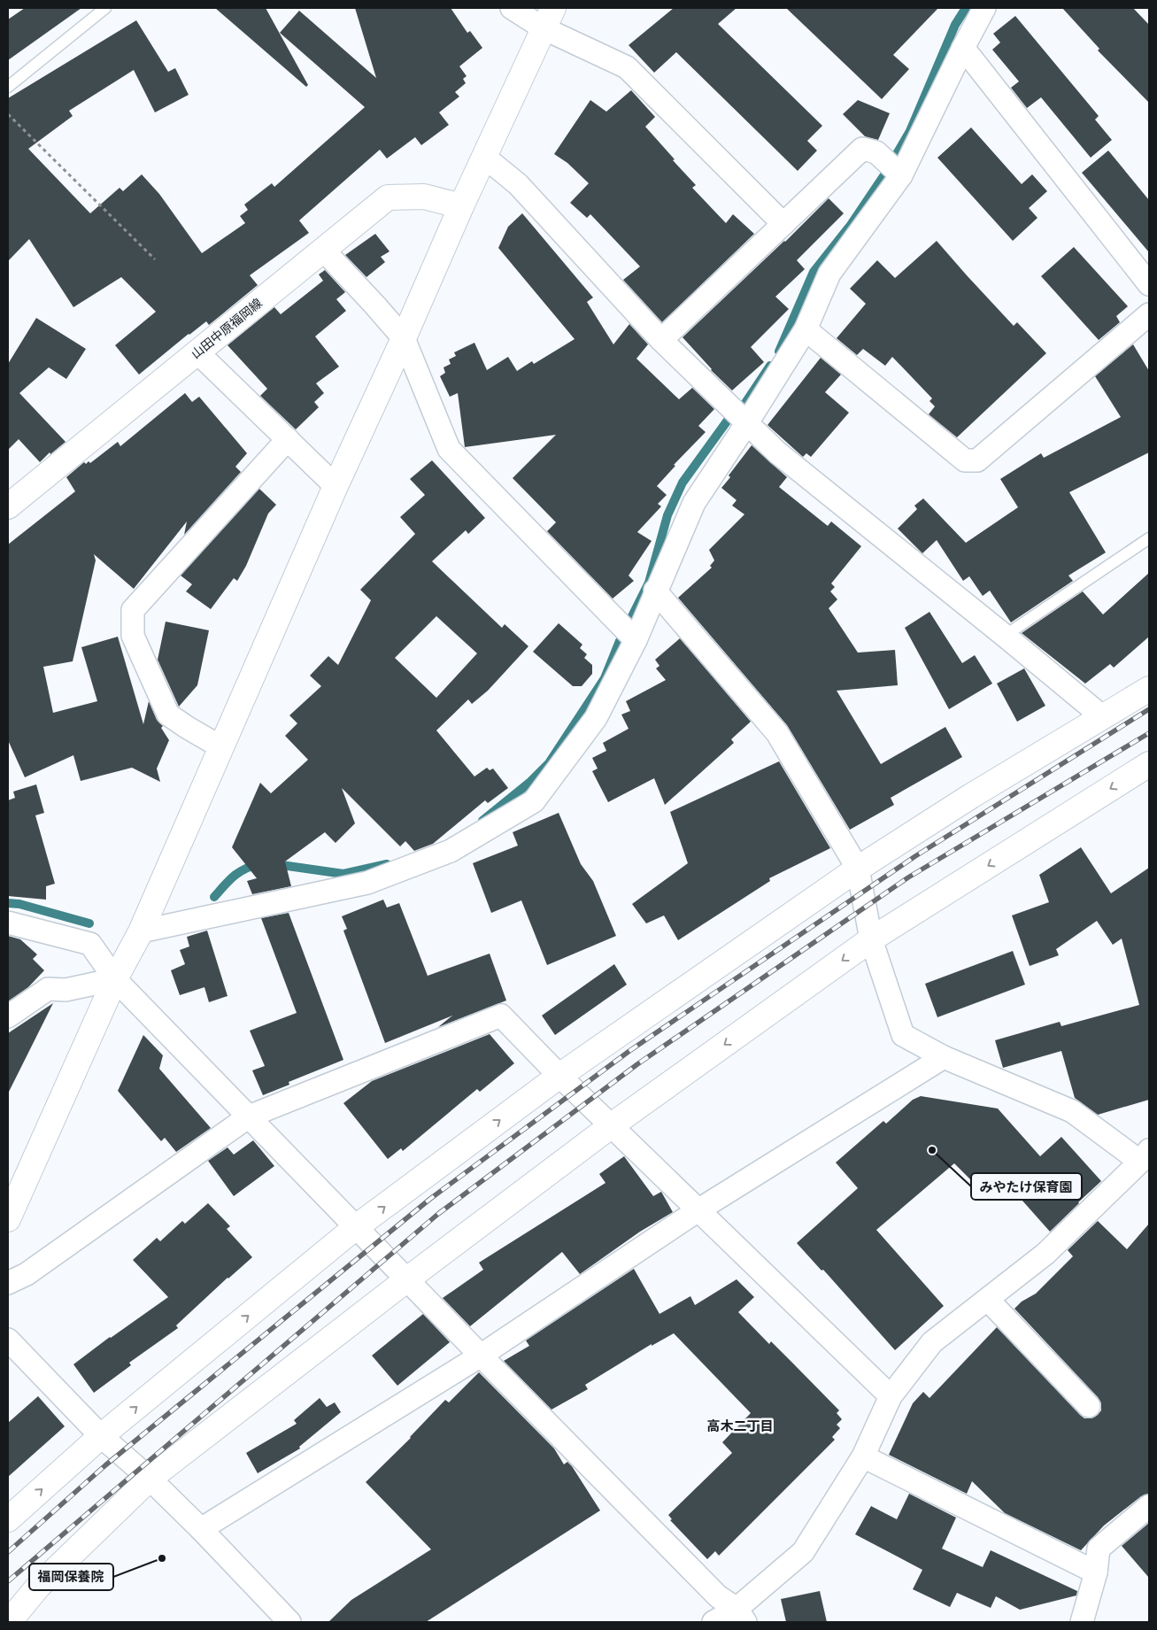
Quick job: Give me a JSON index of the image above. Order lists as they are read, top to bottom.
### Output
{
  "streets": {
    "street": ["山田中原福岡線"]
  },
  "districts": ["高木二丁目"],
  "places": ["みやたけ保育園", "福岡保養院"]
}
